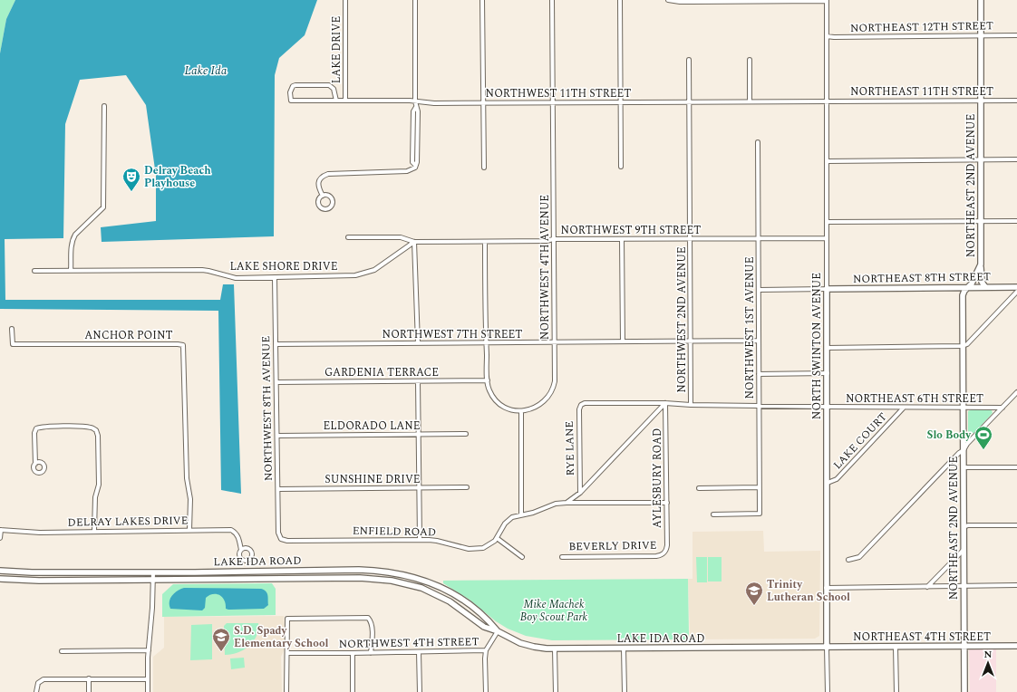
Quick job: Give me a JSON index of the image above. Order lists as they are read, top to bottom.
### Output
{
  "streets": {
    "street": [
      "NORTHEAST 12TH STREET",
      "LAKE DRIVE",
      "NORTHEAST 11TH STREET",
      "NORTHWEST 11TH STREET",
      "NORTHEAST 2ND AVENUE",
      "NORTHWEST 9TH STREET",
      "LAKE SHORE DRIVE",
      "NORTHWEST 4TH AVENUE",
      "NORTHEAST 8TH STREET",
      "NORTHWEST 2ND AVENUE",
      "NORTHWEST 1ST AVENUE",
      "NORTHWEST 7TH STREET",
      "ANCHOR POINT",
      "NORTH SWINTON AVENUE",
      "GARDENIA TERRACE",
      "NORTHEAST 6TH STREET",
      "NORTHWEST 8TH AVENUE",
      "ELDORADO LANE",
      "LAKE COURT",
      "RYE LANE",
      "AYLESBURY ROAD",
      "SUNSHINE DRIVE",
      "DELRAY LAKES DRIVE",
      "ENFIELD ROAD",
      "BEVERLY DRIVE",
      "LAKE IDA ROAD",
      "NORTHEAST 4TH STREET",
      "NORTHWEST 4TH STREET"
    ]
  },
  "crossings": [
    ["NORTHEAST 12TH STREET", "NORTHEAST 2ND AVENUE"],
    ["NORTHEAST 12TH STREET", "NORTH SWINTON AVENUE"],
    ["LAKE DRIVE", "NORTHWEST 11TH STREET"],
    ["NORTHEAST 11TH STREET", "NORTHWEST 11TH STREET"],
    ["NORTHEAST 11TH STREET", "NORTHEAST 2ND AVENUE"],
    ["NORTHEAST 11TH STREET", "NORTH SWINTON AVENUE"],
    ["NORTHWEST 11TH STREET", "NORTHWEST 4TH AVENUE"],
    ["NORTHWEST 11TH STREET", "NORTHWEST 2ND AVENUE"],
    ["NORTHWEST 11TH STREET", "NORTH SWINTON AVENUE"],
    ["NORTHEAST 2ND AVENUE", "NORTHEAST 8TH STREET"],
    ["NORTHEAST 2ND AVENUE", "NORTHEAST 6TH STREET"],
    ["NORTHEAST 2ND AVENUE", "NORTHEAST 4TH STREET"],
    ["NORTHWEST 9TH STREET", "LAKE SHORE DRIVE"],
    ["NORTHWEST 9TH STREET", "NORTHWEST 4TH AVENUE"],
    ["NORTHWEST 9TH STREET", "NORTHWEST 2ND AVENUE"],
    ["NORTHWEST 9TH STREET", "NORTHWEST 1ST AVENUE"],
    ["NORTHWEST 9TH STREET", "NORTH SWINTON AVENUE"],
    ["LAKE SHORE DRIVE", "NORTHWEST 8TH AVENUE"],
    ["NORTHWEST 4TH AVENUE", "NORTHWEST 7TH STREET"],
    ["NORTHWEST 4TH AVENUE", "GARDENIA TERRACE"],
    ["NORTHEAST 8TH STREET", "NORTH SWINTON AVENUE"],
    ["NORTHWEST 2ND AVENUE", "NORTHWEST 7TH STREET"],
    ["NORTHWEST 2ND AVENUE", "NORTHEAST 6TH STREET"],
    ["NORTHWEST 1ST AVENUE", "NORTHWEST 7TH STREET"],
    ["NORTHWEST 1ST AVENUE", "NORTHEAST 6TH STREET"],
    ["NORTHWEST 7TH STREET", "GARDENIA TERRACE"],
    ["NORTHWEST 7TH STREET", "NORTHWEST 8TH AVENUE"],
    ["ANCHOR POINT", "DELRAY LAKES DRIVE"],
    ["NORTH SWINTON AVENUE", "NORTHEAST 6TH STREET"],
    ["NORTH SWINTON AVENUE", "LAKE COURT"],
    ["NORTH SWINTON AVENUE", "LAKE IDA ROAD"],
    ["NORTH SWINTON AVENUE", "NORTHEAST 4TH STREET"],
    ["GARDENIA TERRACE", "NORTHWEST 8TH AVENUE"],
    ["NORTHEAST 6TH STREET", "LAKE COURT"],
    ["NORTHEAST 6TH STREET", "RYE LANE"],
    ["NORTHEAST 6TH STREET", "AYLESBURY ROAD"],
    ["NORTHEAST 6TH STREET", "ENFIELD ROAD"],
    ["NORTHWEST 8TH AVENUE", "ELDORADO LANE"],
    ["NORTHWEST 8TH AVENUE", "SUNSHINE DRIVE"],
    ["NORTHWEST 8TH AVENUE", "ENFIELD ROAD"],
    ["RYE LANE", "ENFIELD ROAD"],
    ["AYLESBURY ROAD", "ENFIELD ROAD"],
    ["AYLESBURY ROAD", "BEVERLY DRIVE"],
    ["LAKE IDA ROAD", "NORTHEAST 4TH STREET"]
  ],
  "water": ["Lake Ida"],
  "parks": ["Mike Machek Boy Scout Park"],
  "places": {
    "theatre": ["Delray Beach Playhouse"],
    "sports": ["Slo Body"],
    "school or university": ["Trinity Lutheran School", "S.D. Spady Elementary School"]
  },
  "north": "top"
}
